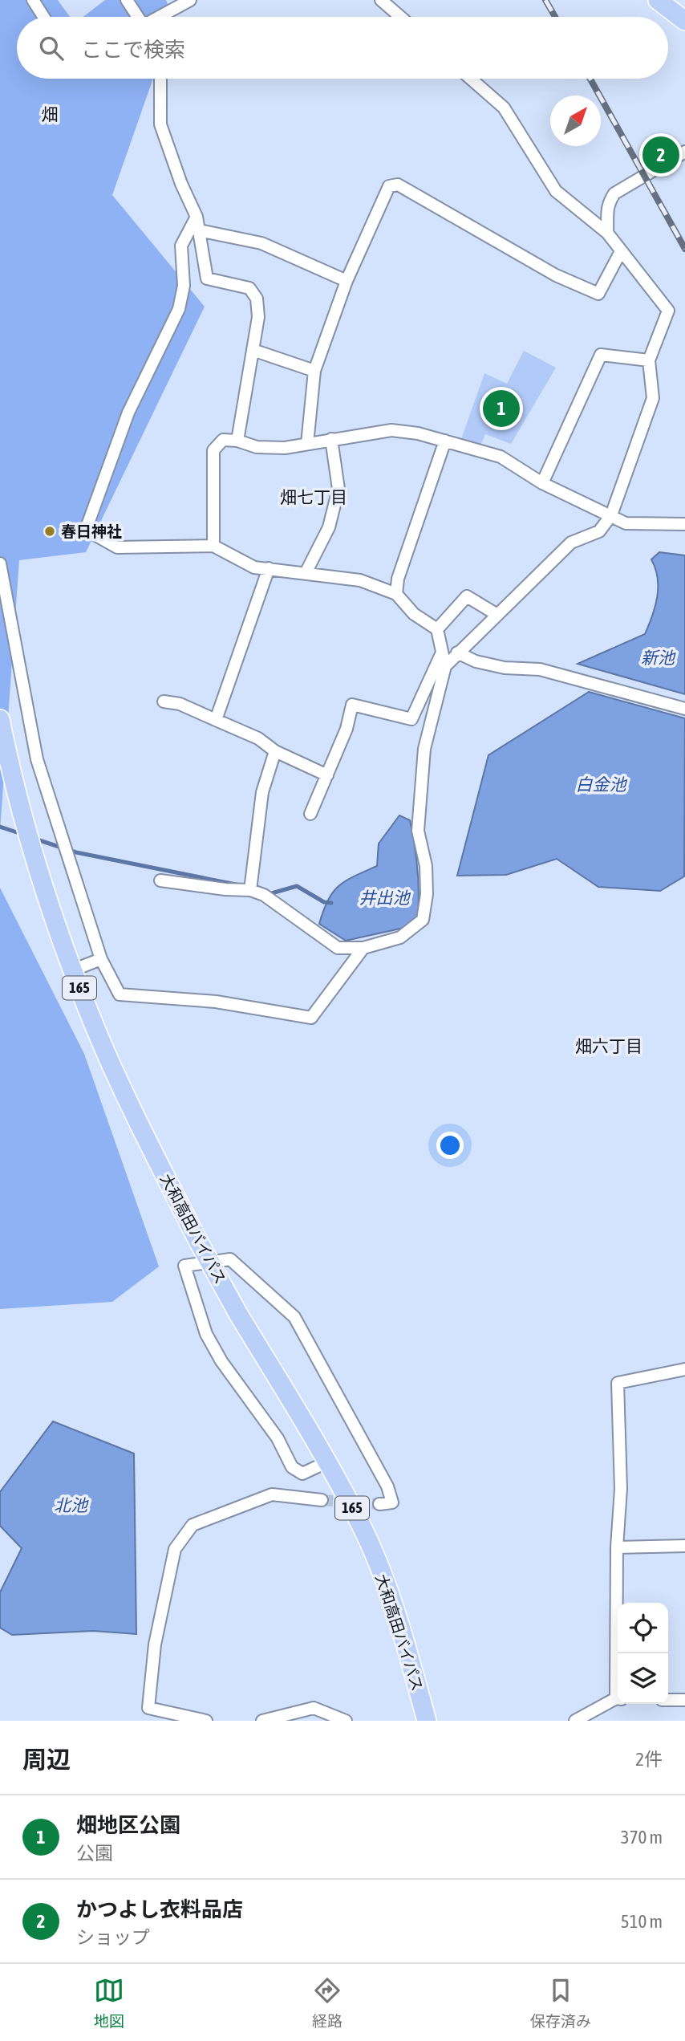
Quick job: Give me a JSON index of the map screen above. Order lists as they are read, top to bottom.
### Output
{
  "streets": {
    "highway": ["165", "大和高田バイパス"]
  },
  "districts": ["畑", "畑七丁目", "畑六丁目"],
  "water": [
    "新池",
    "白金池",
    "井出池",
    "北池"
  ],
  "places": ["春日神社"],
  "north": "top right",
  "page": {
    "search": "ここで検索",
    "pins": ["2", "1"],
    "heading": ["周辺", "2件"],
    "list": [
      {
        "mark": "1",
        "name": "畑地区公園",
        "note": "公園",
        "value": "370 m"
      },
      {
        "mark": "2",
        "name": "かつよし衣料品店",
        "note": "ショップ",
        "value": "510 m"
      }
    ],
    "nav": ["地図", "経路", "保存済み"]
  }
}
